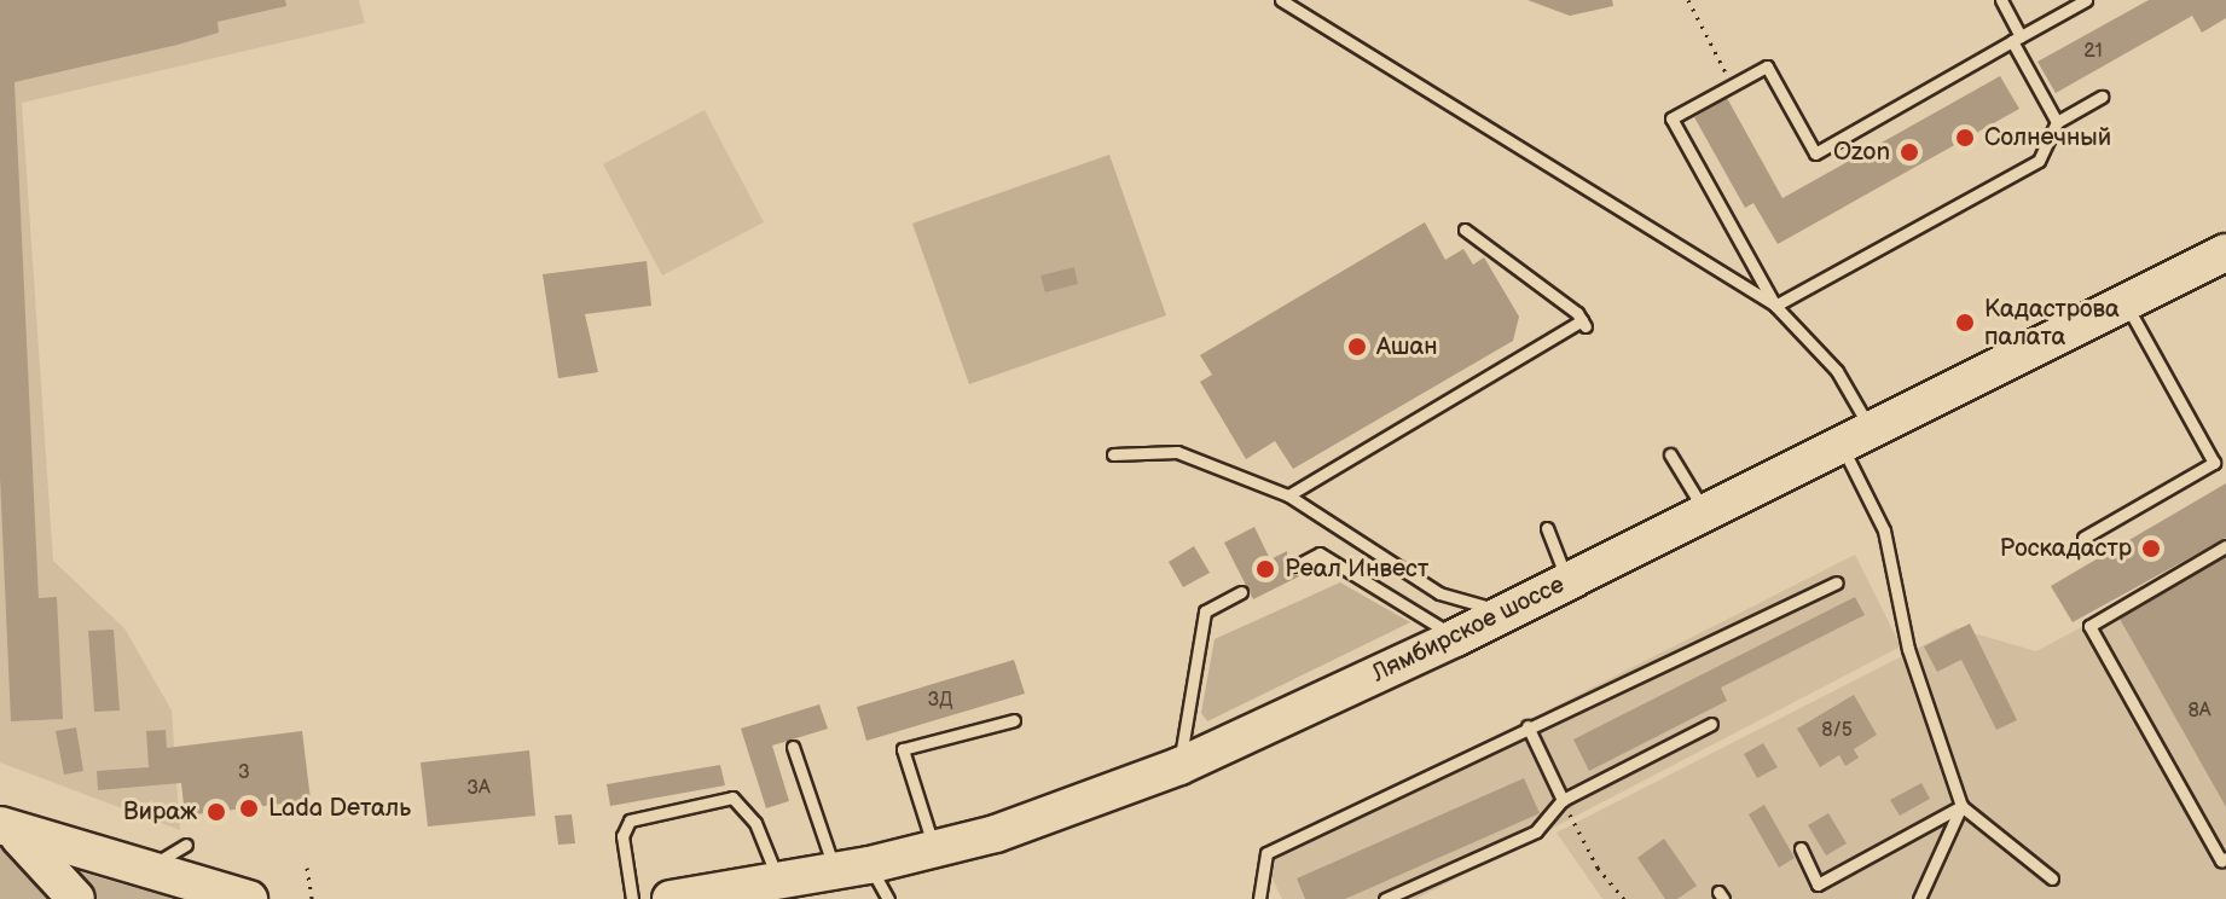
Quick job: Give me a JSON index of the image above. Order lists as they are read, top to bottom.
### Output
{
  "streets": {
    "main road": ["Лямбирское шоссе"]
  },
  "places": [
    "Солнечный",
    "Ozon",
    "Кадастрова палата",
    "Ашан",
    "Роскадастр",
    "Реал Инвест",
    "Lada Dеталь",
    "Вираж"
  ],
  "house_numbers": [
    "21",
    "3Д",
    "8А",
    "8/5",
    "3",
    "3А"
  ]
}
